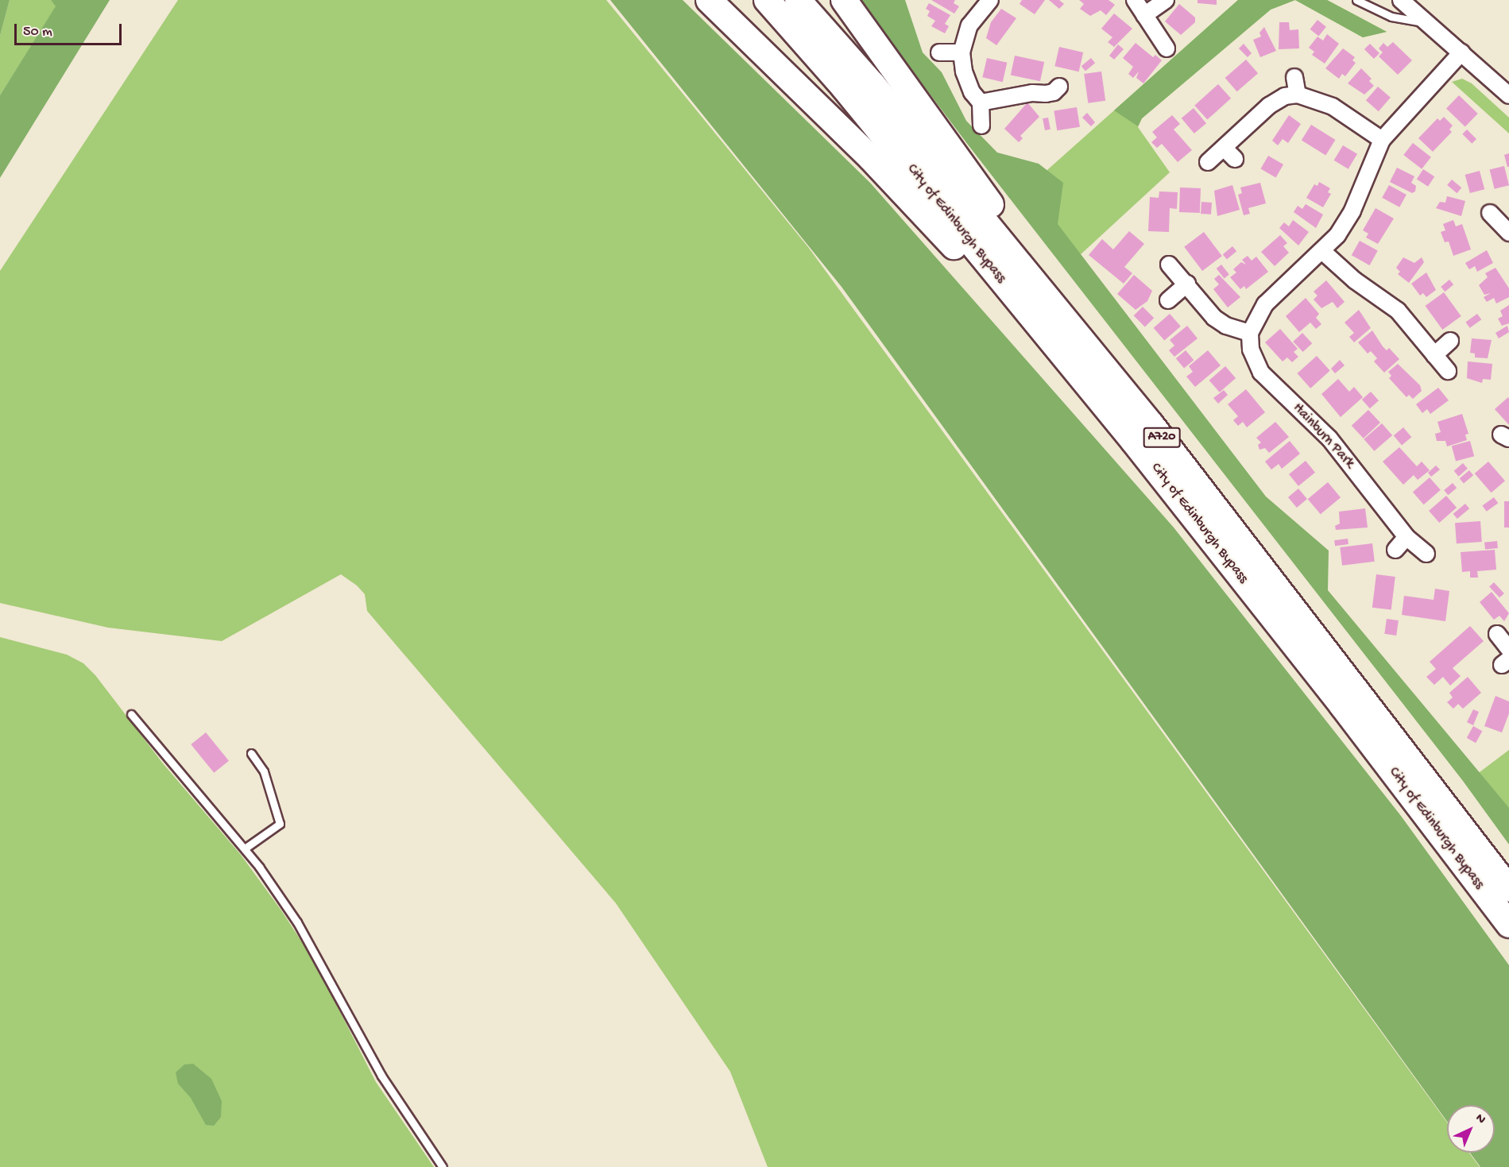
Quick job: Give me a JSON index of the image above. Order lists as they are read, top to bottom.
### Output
{
  "streets": {
    "highway": ["City of Edinburgh Bypass", "A720"],
    "street": ["Hainburn Park"]
  },
  "scale_bar": "50 m",
  "north": "top right"
}
